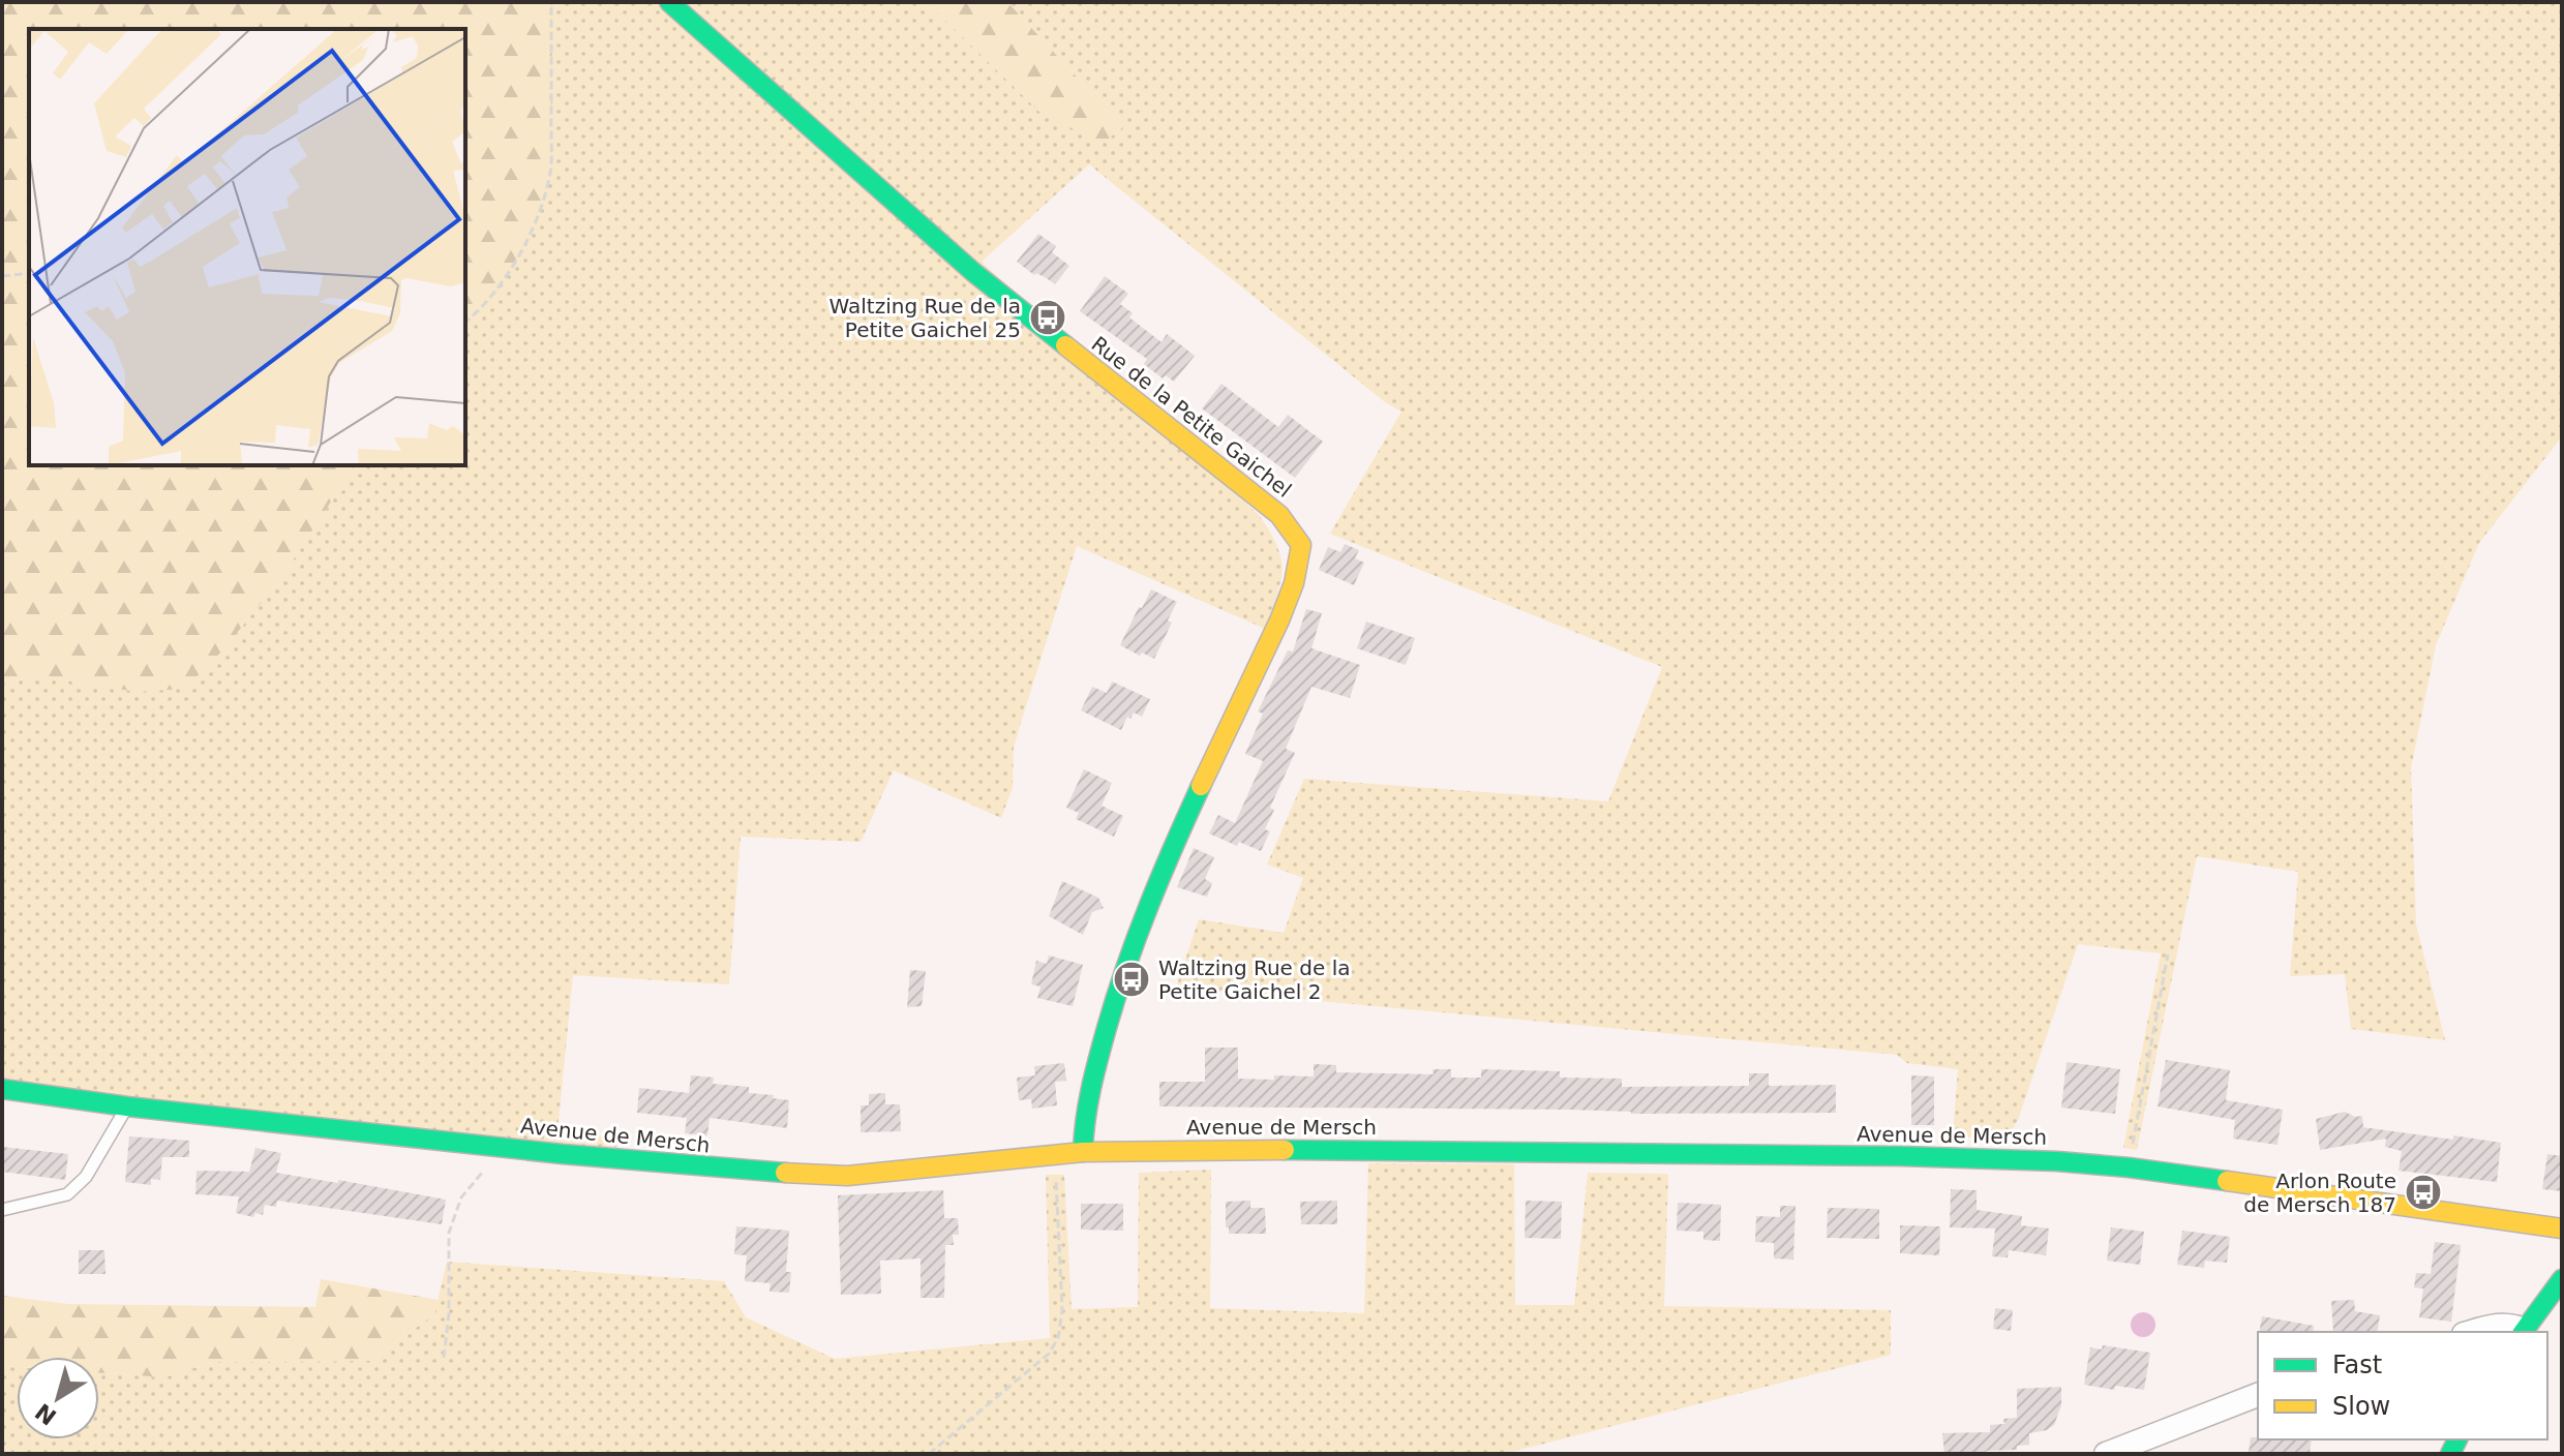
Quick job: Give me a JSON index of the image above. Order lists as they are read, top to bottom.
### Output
{
  "streets": {
    "main road": ["Rue de la Petite Gaichel", "Avenue de Mersch"]
  },
  "crossings": [
    ["Rue de la Petite Gaichel", "Avenue de Mersch"]
  ],
  "places": {
    "bus stop": ["Waltzing Rue de la Petite Gaichel 25", "Waltzing Rue de la Petite Gaichel 2", "Arlon Route de Mersch 187"]
  },
  "legend": ["Fast", "Slow"],
  "north": "bottom left"
}
